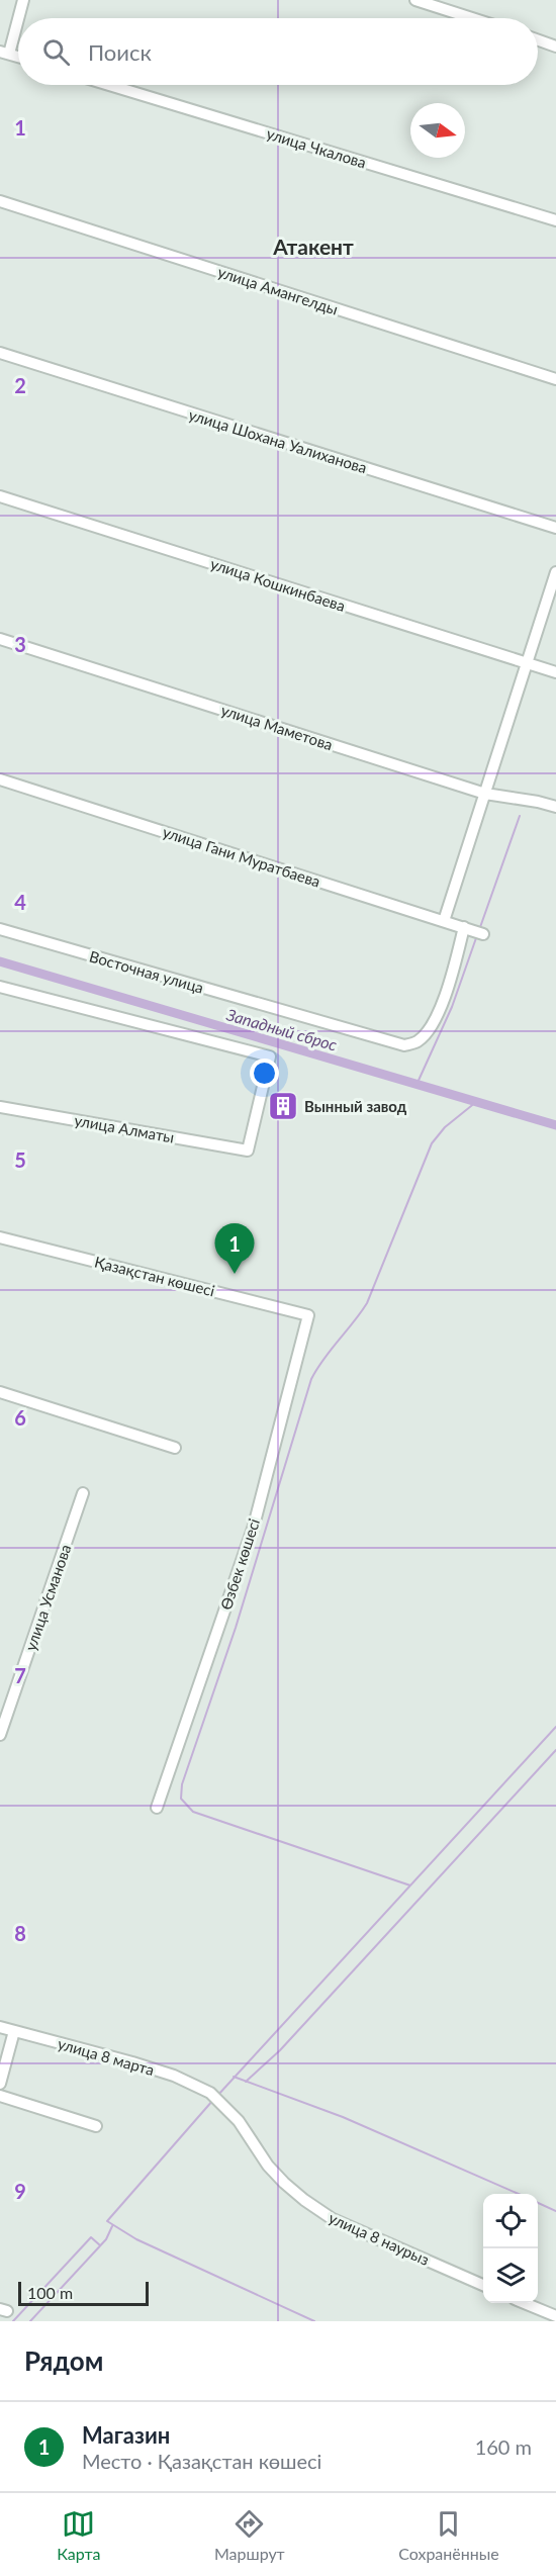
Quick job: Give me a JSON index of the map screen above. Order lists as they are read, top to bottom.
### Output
{
  "streets": {
    "street": [
      "улица Чкалова",
      "улица Амангелды",
      "улица Шохана Уалиханова",
      "улица Кошкинбаева",
      "улица Маметова",
      "улица Гани Муратбаева",
      "Восточная улица",
      "улица Алматы",
      "Қазақстан көшесі",
      "Өзбек көшесі",
      "улица Усманова",
      "улица 8 марта",
      "улица 8 наурыз"
    ]
  },
  "crossings": [
    ["улица Гани Муратбаева", "Восточная улица"],
    ["Қазақстан көшесі", "Өзбек көшесі"],
    ["улица 8 марта", "улица 8 наурыз"]
  ],
  "districts": ["Атакент"],
  "water": ["Западный сброс"],
  "places": {
    "building": ["Вынный завод"]
  },
  "scale_bar": "100 m",
  "north": "right",
  "page": {
    "search": "Поиск",
    "pins": "1",
    "scale": "100 m",
    "heading": "Рядом",
    "list": [
      {
        "mark": "1",
        "name": "Магазин",
        "note": "Место · Қазақстан көшесі",
        "value": "160 m"
      }
    ],
    "nav": ["Карта", "Маршрут", "Сохранённые"]
  },
  "grid": {
    "rows": [
      "1",
      "2",
      "3",
      "4",
      "5",
      "6",
      "7",
      "8",
      "9"
    ]
  }
}
